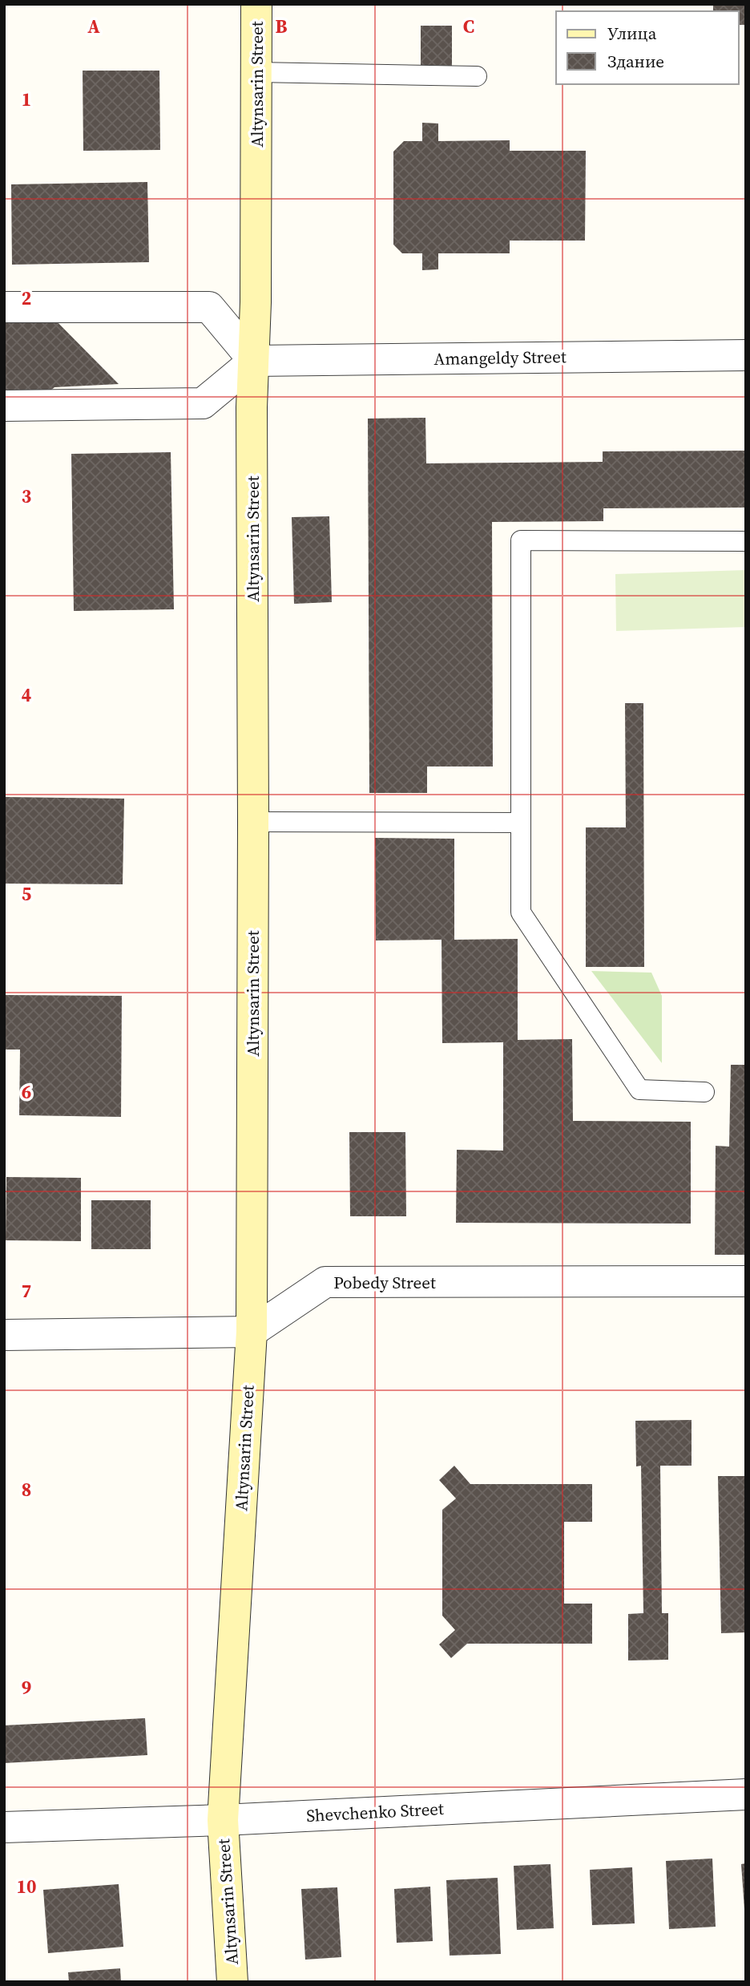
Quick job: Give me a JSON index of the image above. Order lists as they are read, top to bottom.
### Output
{
  "streets": {
    "street": [
      "Altynsarin Street",
      "Amangeldy Street",
      "Pobedy Street",
      "Shevchenko Street"
    ]
  },
  "crossings": [
    ["Altynsarin Street", "Amangeldy Street"],
    ["Altynsarin Street", "Pobedy Street"],
    ["Altynsarin Street", "Shevchenko Street"]
  ],
  "legend": ["Улица", "Здание"],
  "grid": {
    "columns": ["A", "B", "C"],
    "rows": [
      "1",
      "2",
      "3",
      "4",
      "5",
      "6",
      "7",
      "8",
      "9",
      "10"
    ]
  }
}
